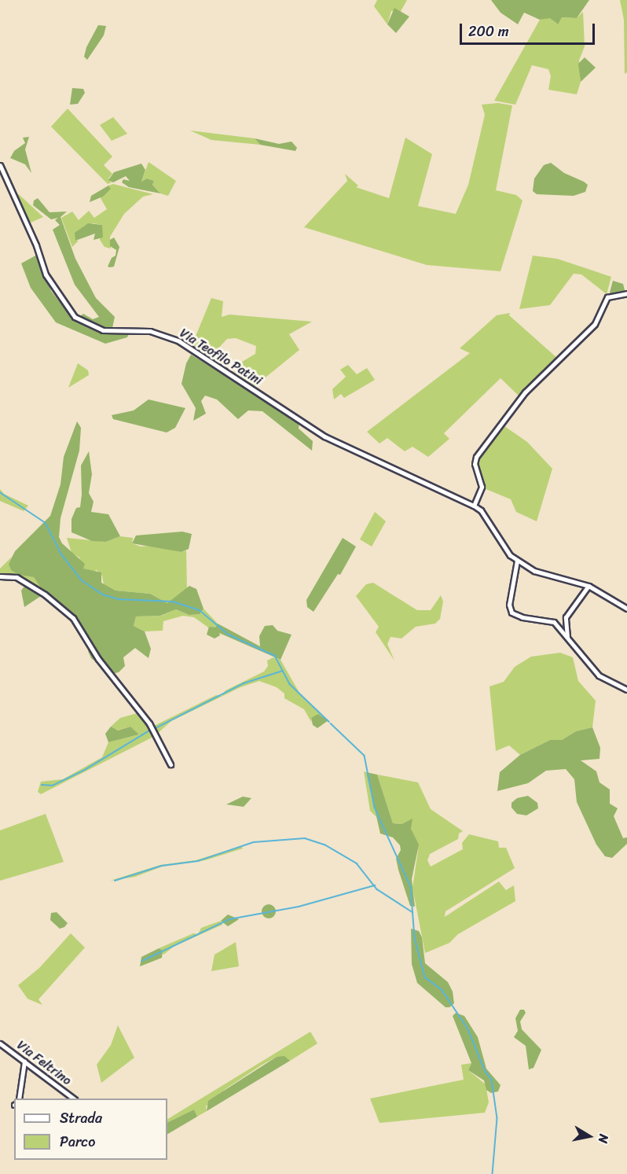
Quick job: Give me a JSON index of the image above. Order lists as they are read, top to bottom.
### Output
{
  "streets": {
    "street": ["Via Teofilo Patini", "Via Feltrino"]
  },
  "legend": ["Strada", "Parco"],
  "scale_bar": "200 m",
  "north": "right"
}
